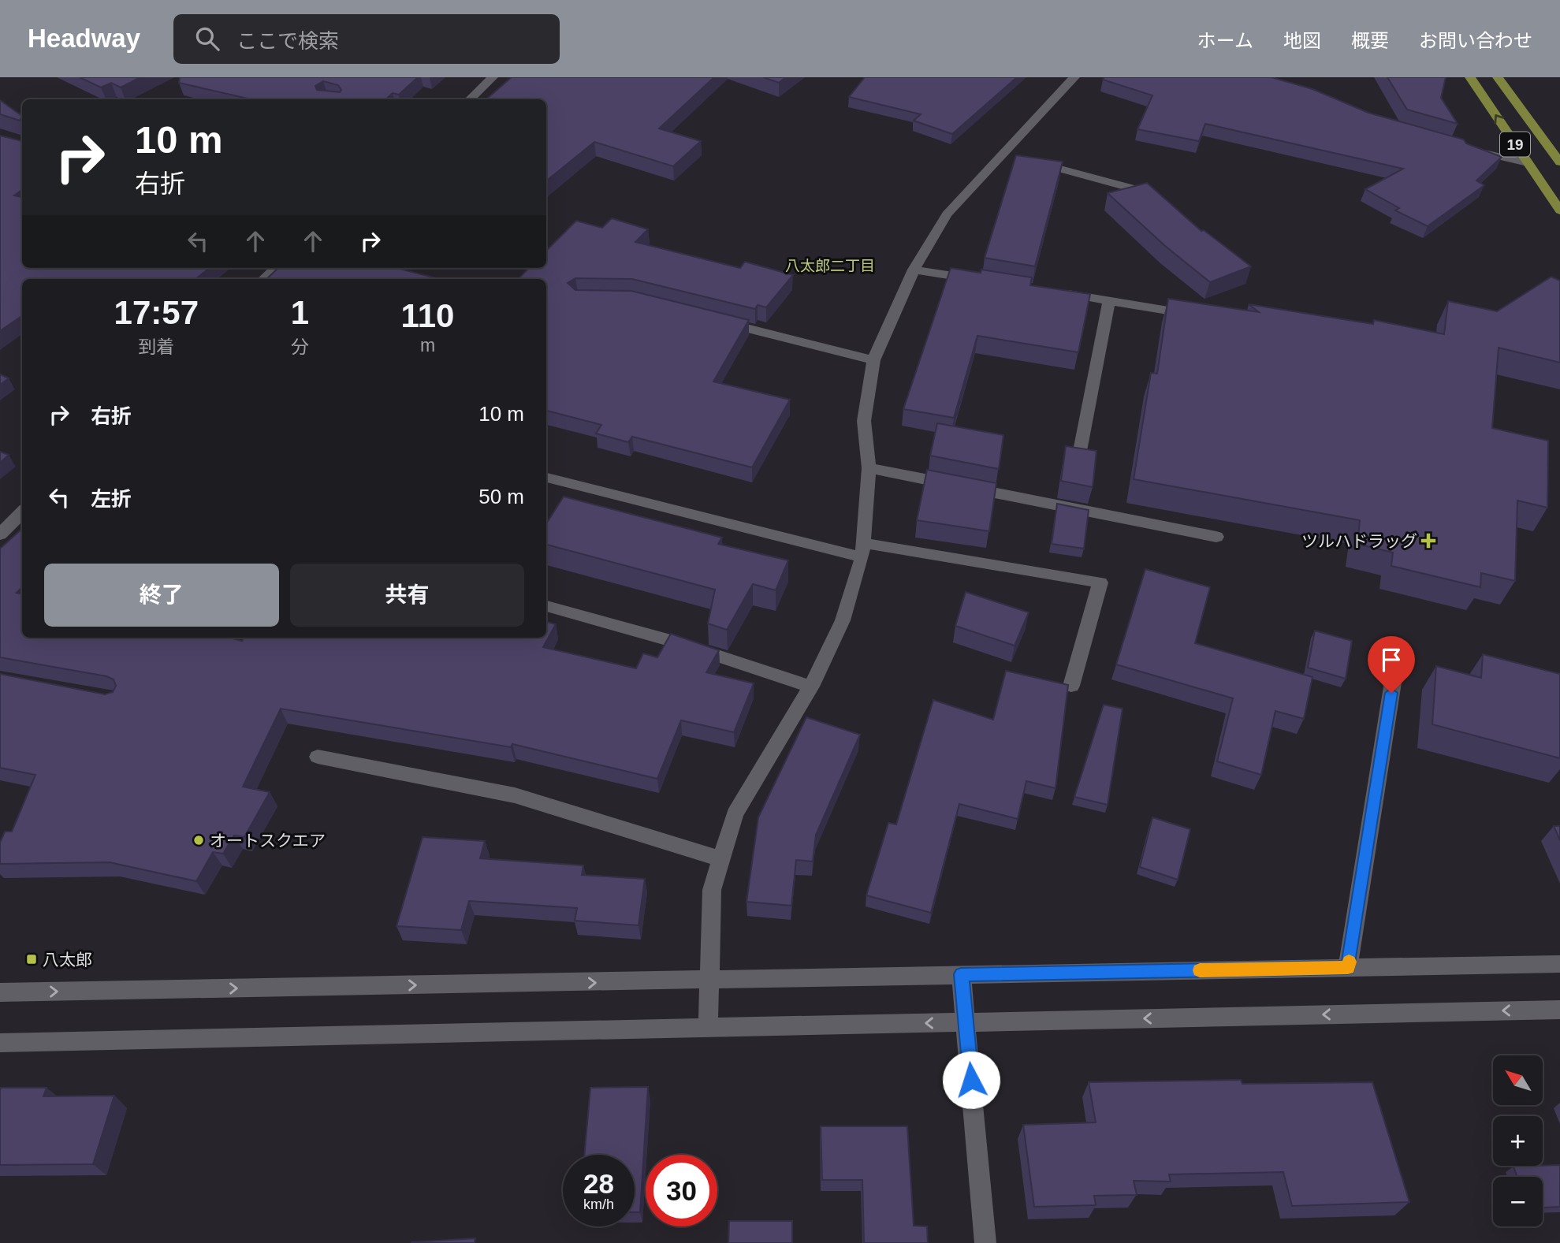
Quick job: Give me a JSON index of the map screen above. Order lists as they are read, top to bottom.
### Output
{
  "streets": {
    "main road": ["19"]
  },
  "districts": ["八太郎二丁目"],
  "places": {
    "health": ["ツルハドラッグ"],
    "other": ["オートスクエア"],
    "transit": ["八太郎"]
  },
  "north": "top left",
  "page": {
    "header": "Headway",
    "search": "ここで検索",
    "nav": [
      "ホーム",
      "地図",
      "概要",
      "お問い合わせ"
    ],
    "turn": ["10 m", "右折"],
    "eta": [
      "17:57",
      "到着",
      "1",
      "分",
      "110",
      "m"
    ],
    "list": [
      {
        "name": "右折",
        "value": "10 m"
      },
      {
        "name": "左折",
        "value": "50 m"
      }
    ],
    "buttons": ["終了", "共有"],
    "map_buttons": ["+", "−"],
    "speed": "28 km/h",
    "limit": "30"
  }
}
